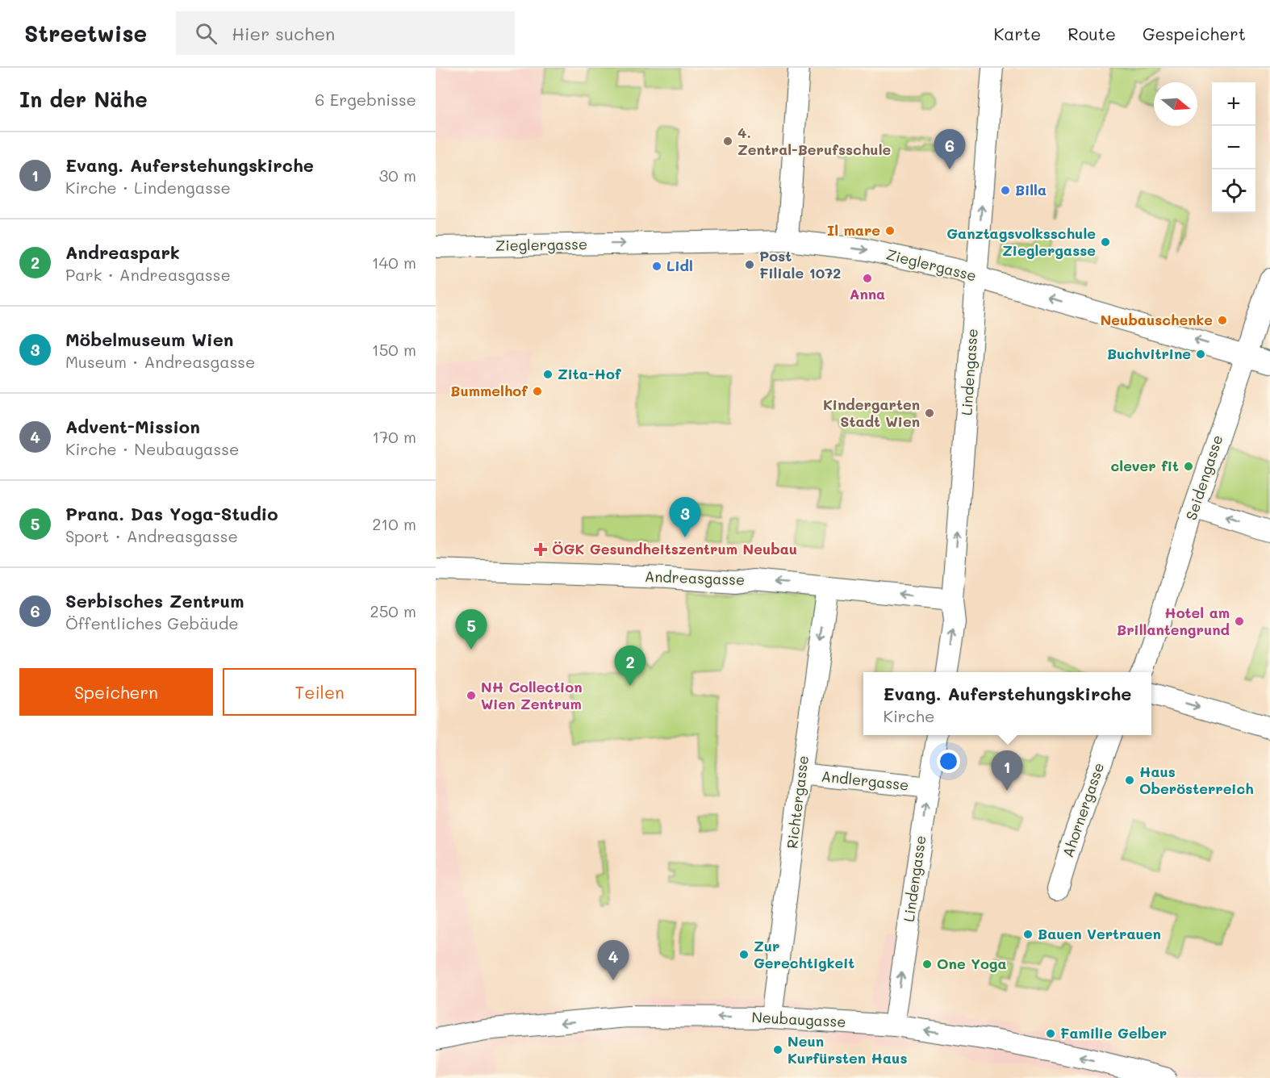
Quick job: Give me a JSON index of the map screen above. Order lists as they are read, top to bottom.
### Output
{
  "streets": {
    "street": [
      "Zieglergasse",
      "Lindengasse",
      "Seidengasse",
      "Andreasgasse",
      "Andlergasse",
      "Richtergasse",
      "Ahornergasse",
      "Neubaugasse"
    ]
  },
  "crossings": [
    ["Zieglergasse", "Lindengasse"],
    ["Zieglergasse", "Seidengasse"],
    ["Lindengasse", "Andreasgasse"],
    ["Lindengasse", "Andlergasse"],
    ["Lindengasse", "Neubaugasse"],
    ["Andreasgasse", "Richtergasse"],
    ["Andlergasse", "Richtergasse"],
    ["Richtergasse", "Neubaugasse"]
  ],
  "one_way": [
    "Lindengasse",
    "Andreasgasse",
    "Richtergasse",
    "Neubaugasse"
  ],
  "places": {
    "other": [
      "4. Zentral-Berufsschule",
      "Billa",
      "Il mare",
      "Ganztagsvolksschule Zieglergasse",
      "Post Filiale 1072",
      "Lidl",
      "Anna",
      "Neubauschenke",
      "Buchvitrine",
      "Zita-Hof",
      "Bummelhof",
      "Kindergarten Stadt Wien",
      "clever fit",
      "Hotel am Brillantengrund",
      "NH Collection Wien Zentrum",
      "Haus Oberösterreich",
      "Bauen Vertrauen",
      "Zur Gerechtigkeit",
      "One Yoga",
      "Familie Gelber",
      "Neun Kurfürsten Haus"
    ],
    "health": ["ÖGK Gesundheitszentrum Neubau"]
  },
  "north": "right",
  "page": {
    "header": "Streetwise",
    "search": "Hier suchen",
    "nav": ["Karte", "Route", "Gespeichert"],
    "heading": ["In der Nähe", "6 Ergebnisse"],
    "map_buttons": ["+", "−"],
    "pins": [
      "6",
      "3",
      "5",
      "2",
      "1",
      "4"
    ],
    "list": [
      {
        "mark": "1",
        "name": "Evang. Auferstehungskirche",
        "note": "Kirche · Lindengasse",
        "value": "30 m"
      },
      {
        "mark": "2",
        "name": "Andreaspark",
        "note": "Park · Andreasgasse",
        "value": "140 m"
      },
      {
        "mark": "3",
        "name": "Möbelmuseum Wien",
        "note": "Museum · Andreasgasse",
        "value": "150 m"
      },
      {
        "mark": "4",
        "name": "Advent-Mission",
        "note": "Kirche · Neubaugasse",
        "value": "170 m"
      },
      {
        "mark": "5",
        "name": "Prana. Das Yoga-Studio",
        "note": "Sport · Andreasgasse",
        "value": "210 m"
      },
      {
        "mark": "6",
        "name": "Serbisches Zentrum",
        "note": "Öffentliches Gebäude",
        "value": "250 m"
      }
    ],
    "buttons": ["Speichern", "Teilen"],
    "popup": ["Evang. Auferstehungskirche", "Kirche"]
  }
}
